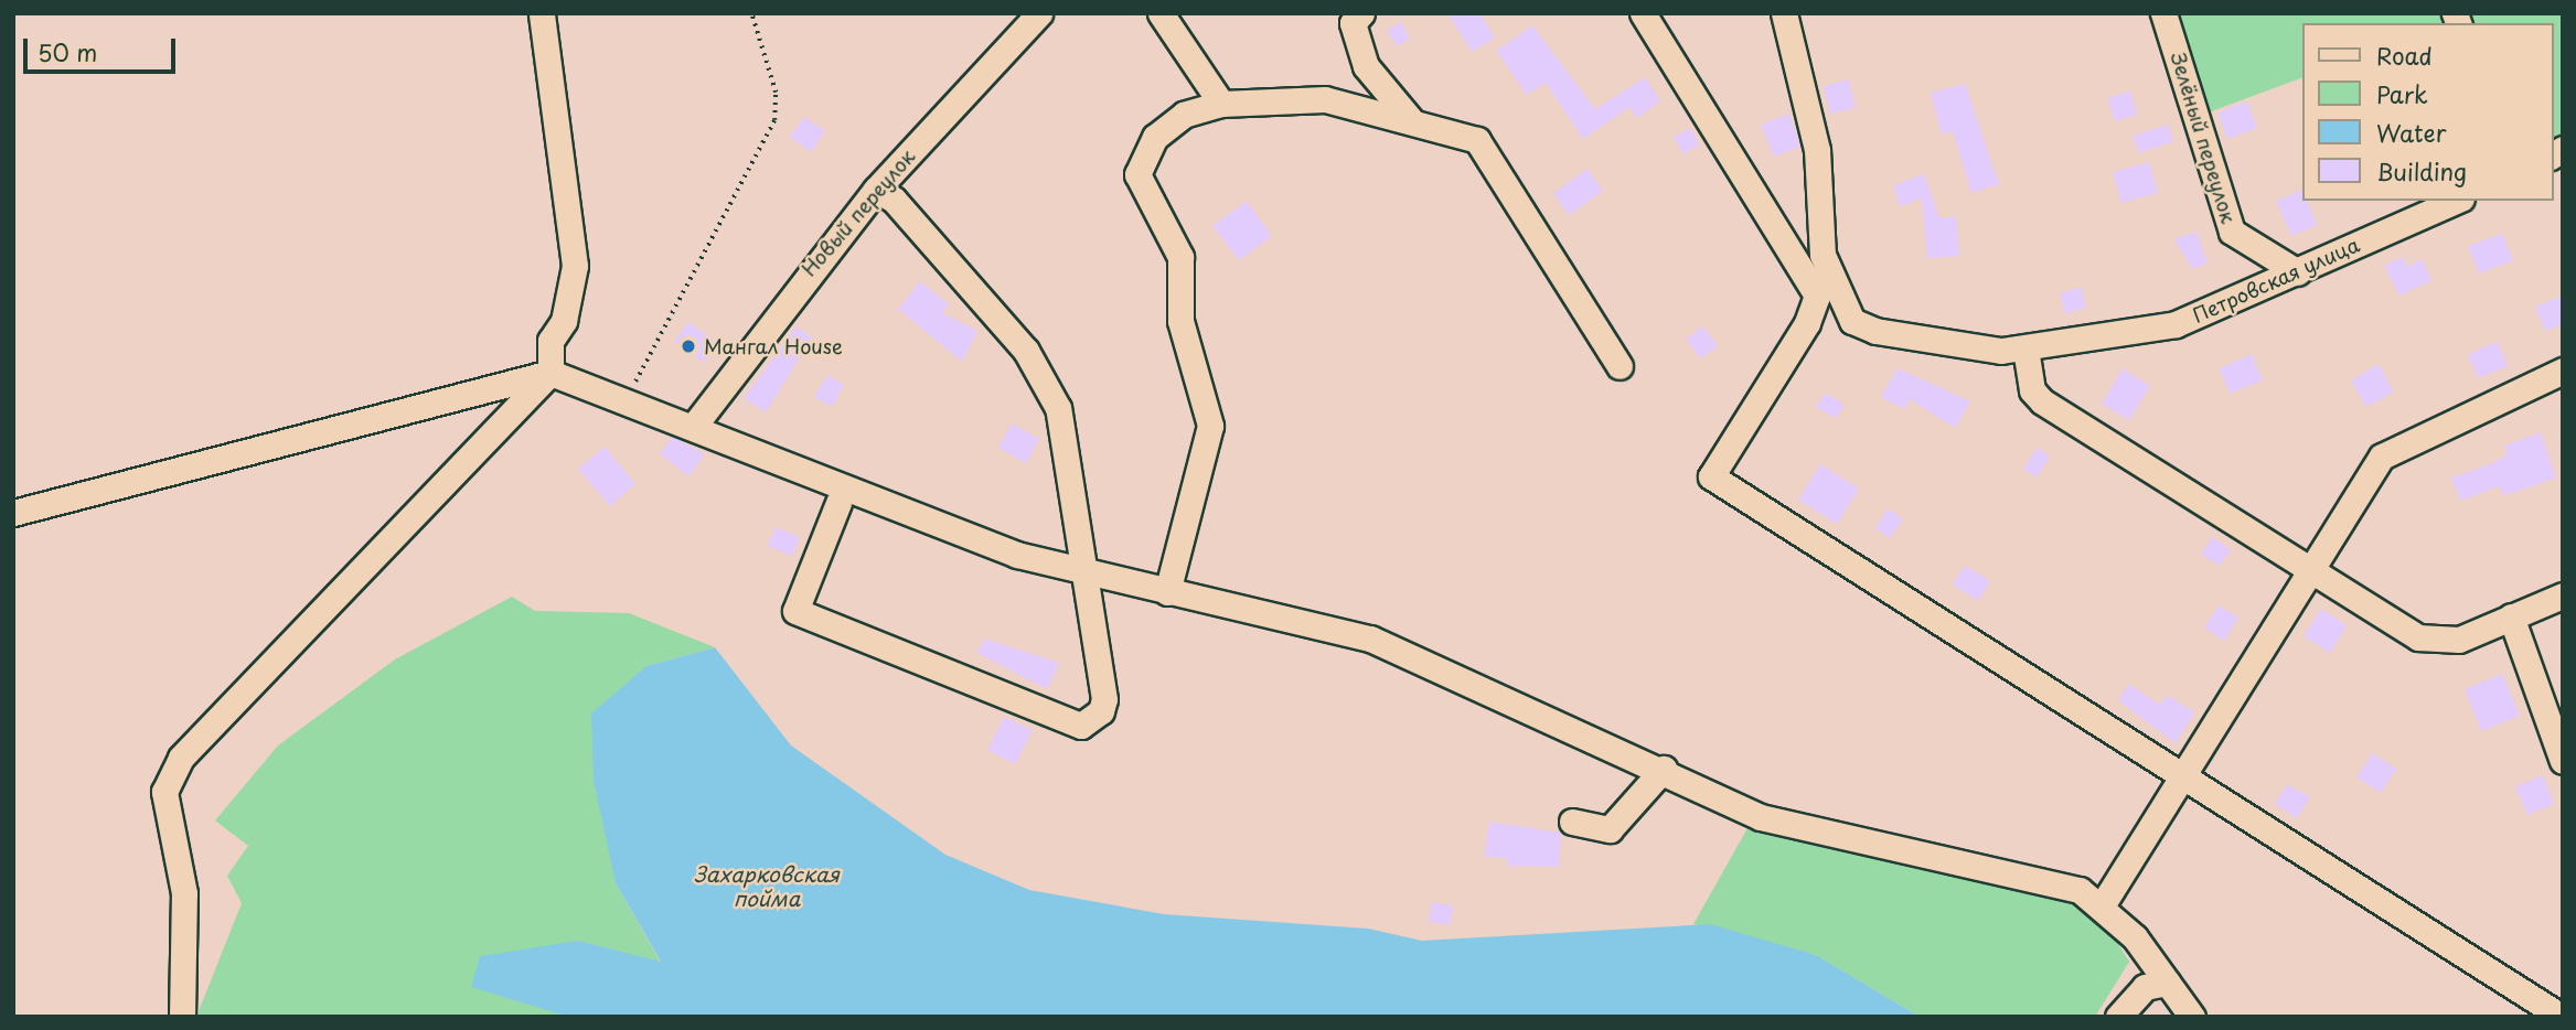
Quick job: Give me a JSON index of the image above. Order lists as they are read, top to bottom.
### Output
{
  "streets": {
    "street": ["Зелёный переулок", "Новый переулок", "Петровская улица"]
  },
  "crossings": [
    ["Зелёный переулок", "Петровская улица"]
  ],
  "water": ["Захарковская пойма"],
  "places": ["Мангал House"],
  "legend": [
    "Road",
    "Park",
    "Water",
    "Building"
  ],
  "scale_bar": "50 m"
}
